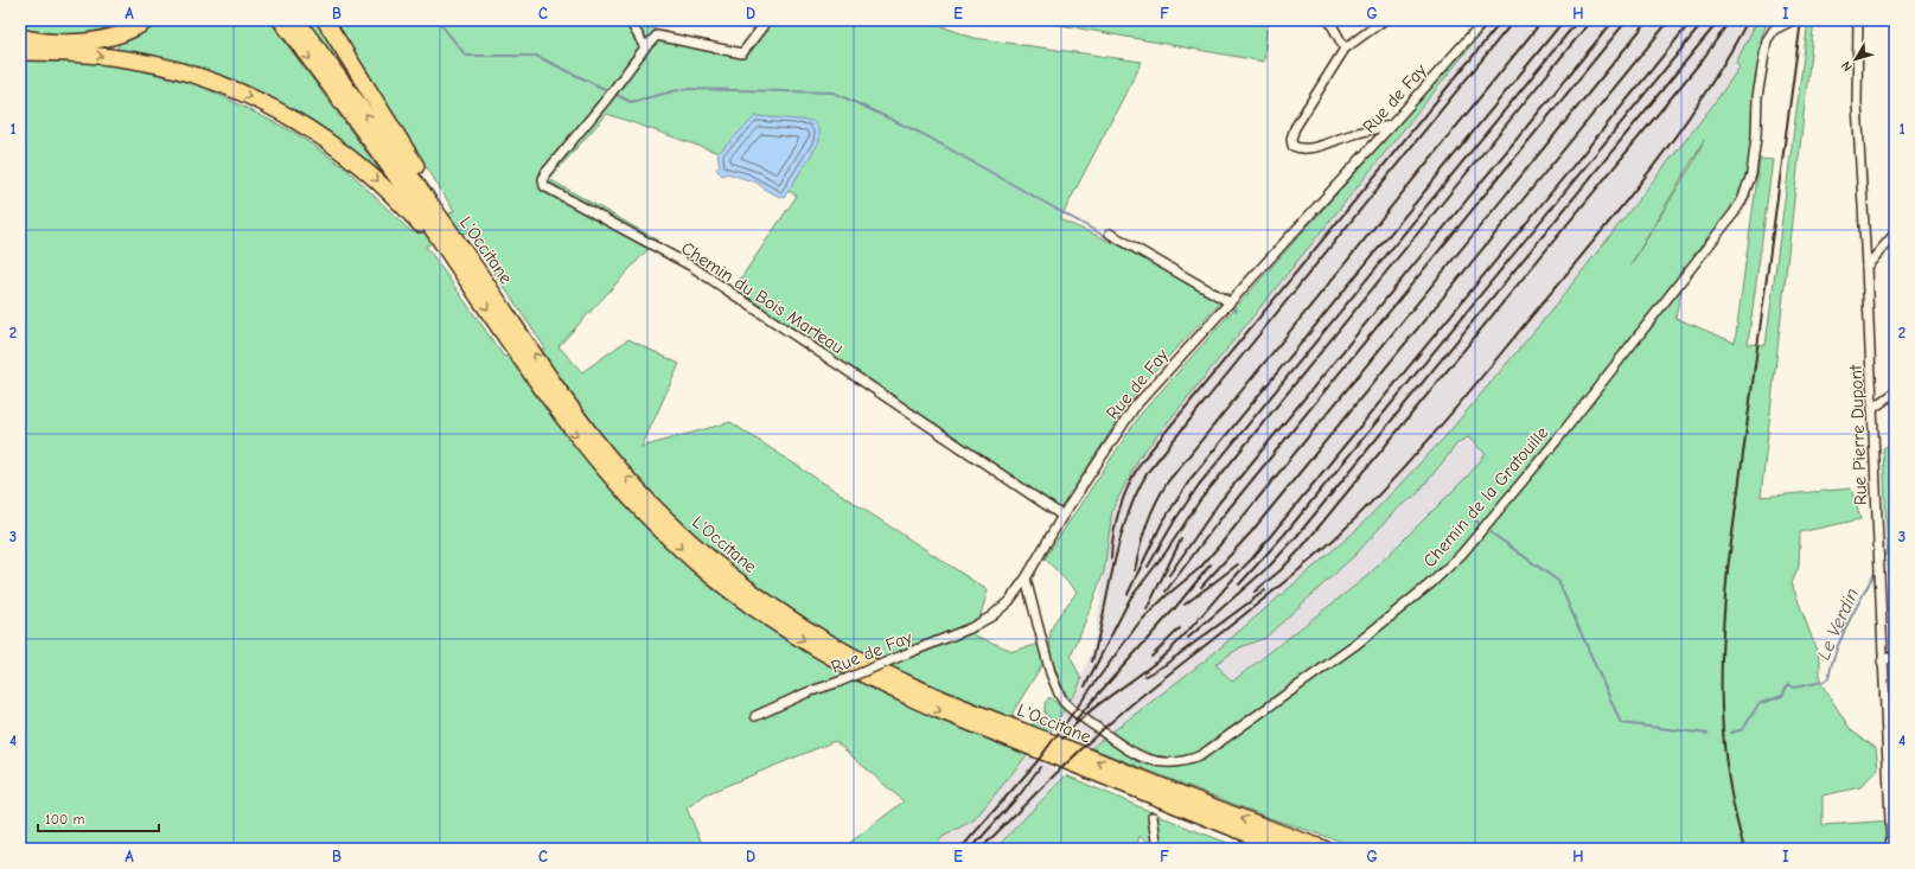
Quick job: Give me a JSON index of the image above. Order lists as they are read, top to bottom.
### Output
{
  "streets": {
    "highway": ["L'Occitane"],
    "street": [
      "Rue de Fay",
      "Chemin du Bois Marteau",
      "Rue Pierre Dupont",
      "Chemin de la Gratouille"
    ]
  },
  "crossings": [
    ["Rue de Fay", "Chemin du Bois Marteau"],
    ["Rue de Fay", "Chemin de la Gratouille"]
  ],
  "water": ["Le Verdin"],
  "scale_bar": "100 m",
  "north": "bottom left",
  "grid": {
    "columns": [
      "A",
      "B",
      "C",
      "D",
      "E",
      "F",
      "G",
      "H",
      "I"
    ],
    "rows": [
      "1",
      "2",
      "3",
      "4"
    ]
  }
}
